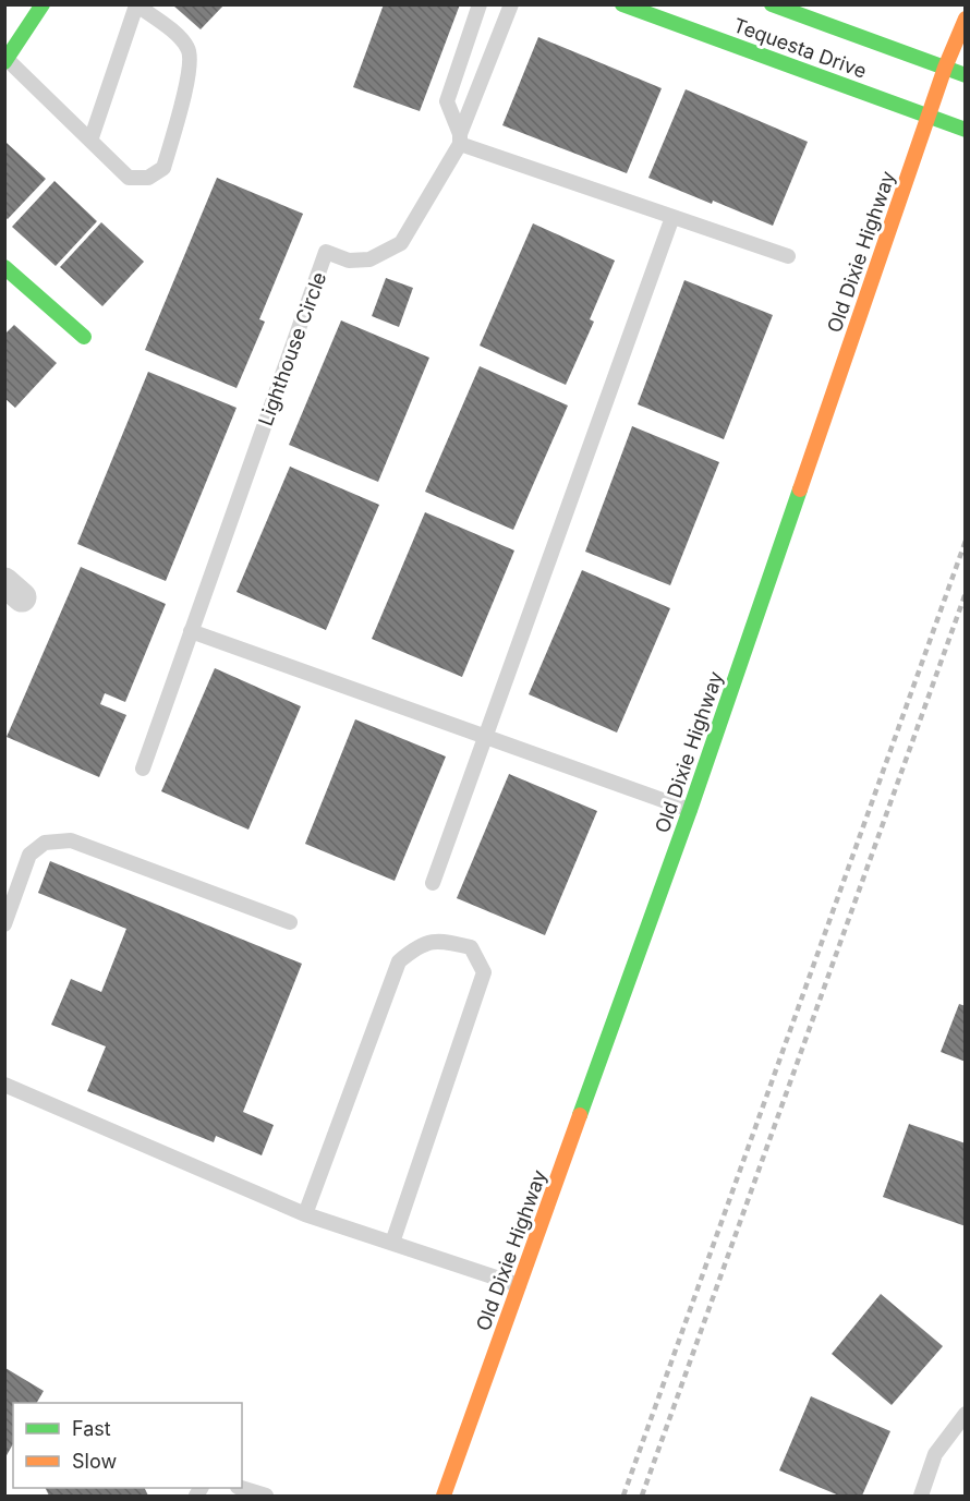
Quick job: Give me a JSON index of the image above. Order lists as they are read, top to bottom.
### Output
{
  "streets": {
    "street": ["Tequesta Drive", "Old Dixie Highway"],
    "lane": ["Lighthouse Circle"]
  },
  "crossings": [
    ["Tequesta Drive", "Old Dixie Highway"]
  ],
  "legend": ["Fast", "Slow"]
}
